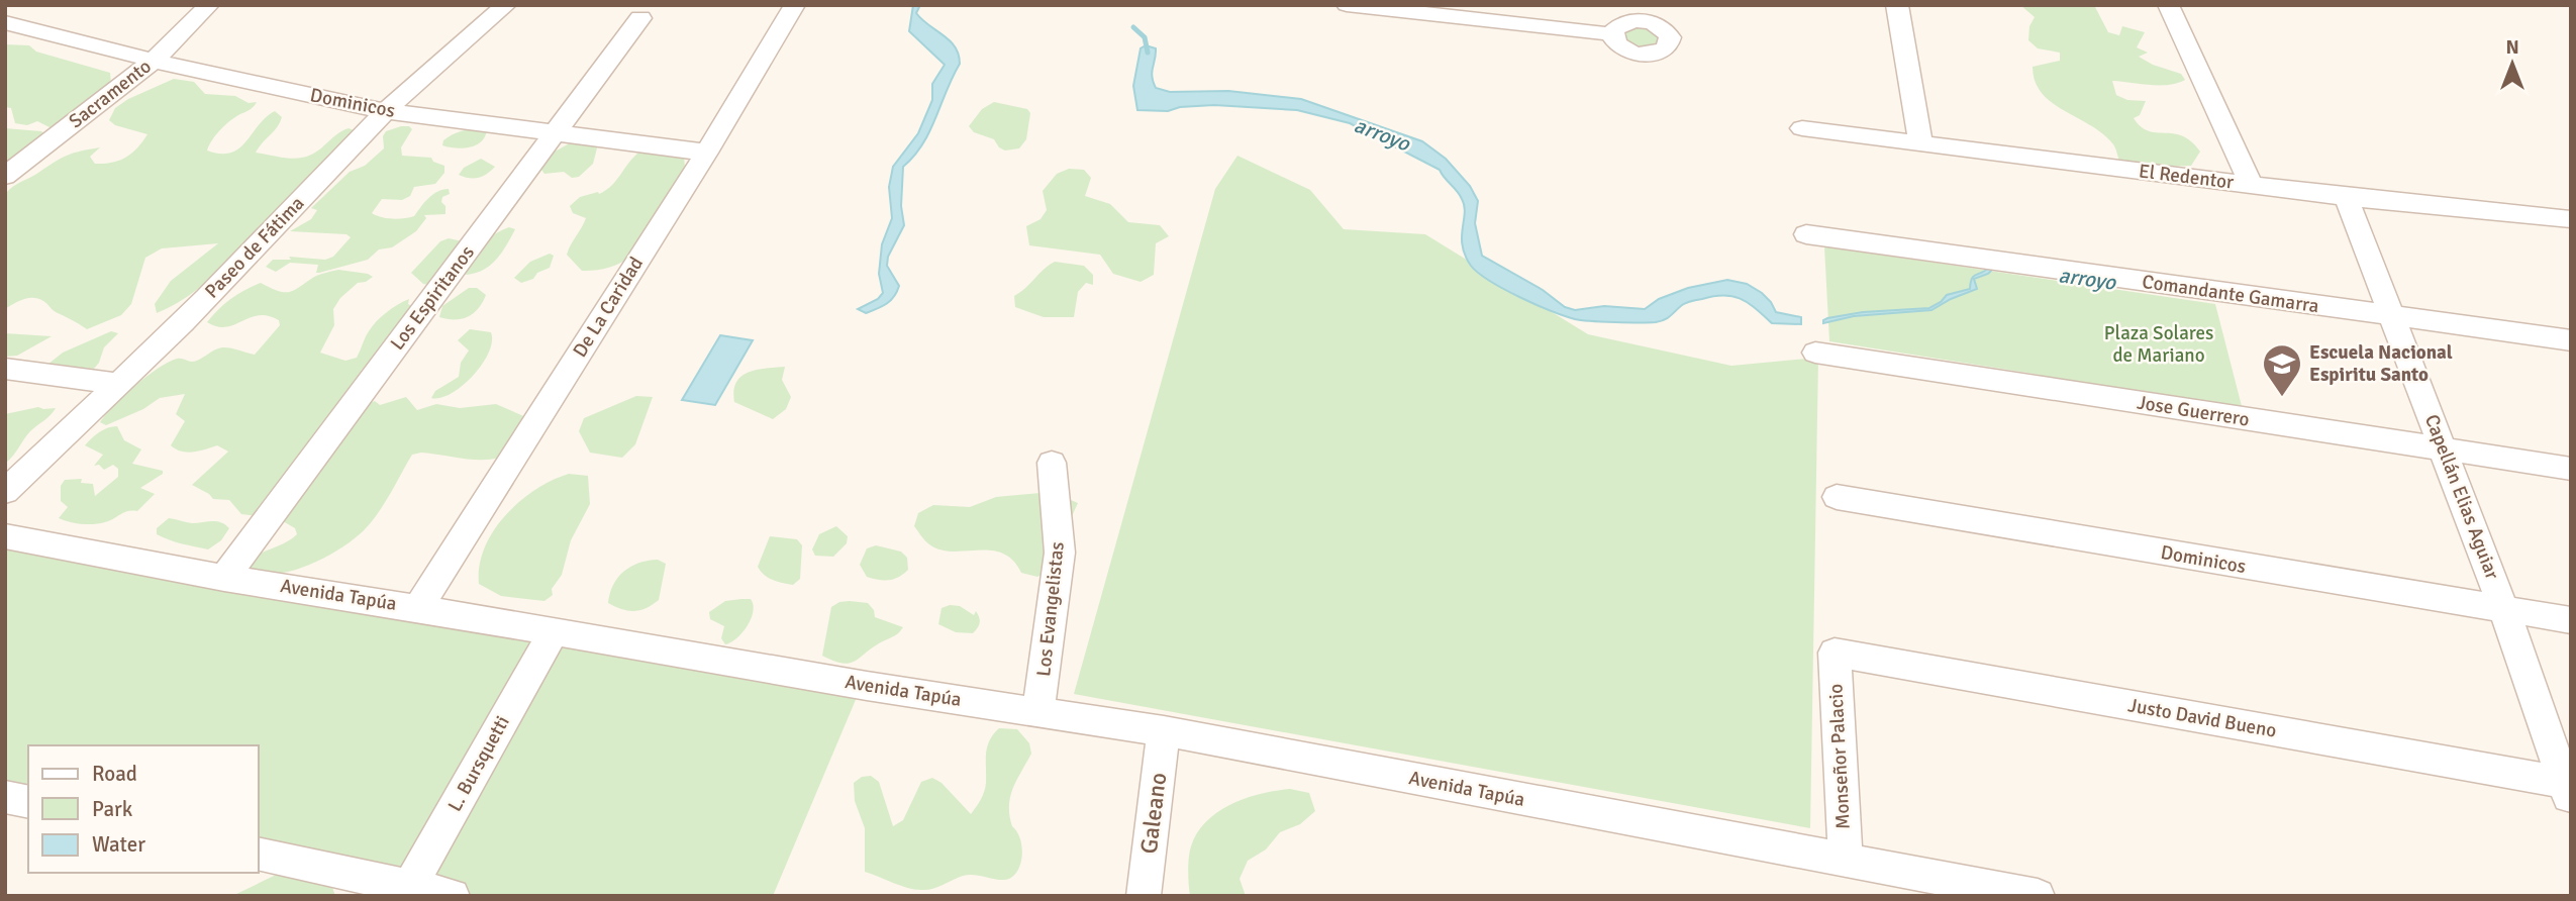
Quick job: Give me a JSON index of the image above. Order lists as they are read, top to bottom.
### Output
{
  "streets": {
    "street": [
      "Sacramento",
      "Dominicos",
      "El Redentor",
      "Paseo de Fátima",
      "Comandante Gamarra",
      "Los Espiritanos",
      "De La Caridad",
      "Jose Guerrero",
      "Capellán Elias Aguiar",
      "Avenida Tapúa",
      "Los Evangelistas",
      "Justo David Bueno",
      "Monseñor Palacio",
      "L. Bursquetti",
      "Galeano"
    ]
  },
  "crossings": [
    ["Sacramento", "Dominicos"],
    ["Dominicos", "Paseo de Fátima"],
    ["Dominicos", "Los Espiritanos"],
    ["Dominicos", "De La Caridad"],
    ["Dominicos", "Capellán Elias Aguiar"],
    ["El Redentor", "Capellán Elias Aguiar"],
    ["Comandante Gamarra", "Capellán Elias Aguiar"],
    ["Los Espiritanos", "Avenida Tapúa"],
    ["De La Caridad", "Avenida Tapúa"],
    ["Jose Guerrero", "Capellán Elias Aguiar"],
    ["Capellán Elias Aguiar", "Justo David Bueno"],
    ["Avenida Tapúa", "Los Evangelistas"],
    ["Avenida Tapúa", "Monseñor Palacio"],
    ["Avenida Tapúa", "L. Bursquetti"],
    ["Avenida Tapúa", "Galeano"],
    ["Justo David Bueno", "Monseñor Palacio"]
  ],
  "water": ["arroyo"],
  "parks": ["Plaza Solares de Mariano"],
  "places": {
    "school or university": ["Escuela Nacional Espiritu Santo"]
  },
  "legend": ["Road", "Park", "Water"],
  "north": "top"
}
